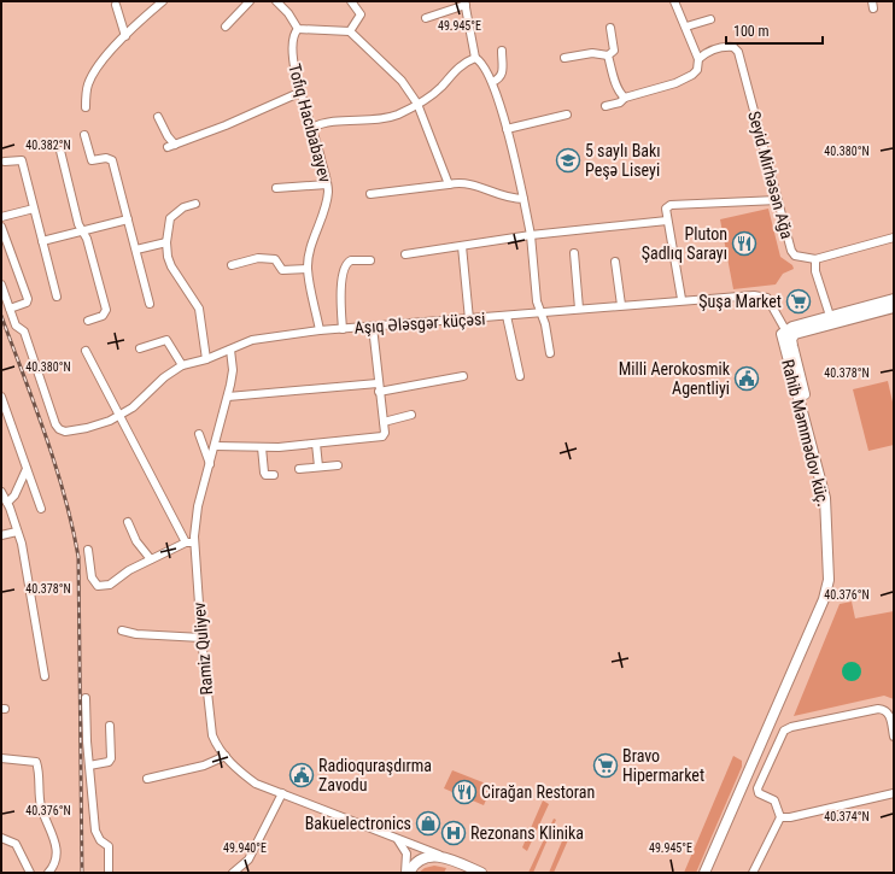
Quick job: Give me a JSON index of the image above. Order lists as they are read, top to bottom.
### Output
{
  "streets": {
    "main road": ["Rahib Məmmədov küç."],
    "street": [
      "Tofiq Hacıbabayev",
      "Seyid Mirhəsən Ağa",
      "Aşıq Ələsgər küçəsi",
      "Ramiz Quliyev"
    ]
  },
  "crossings": [
    ["Tofiq Hacıbabayev", "Aşıq Ələsgər küçəsi"],
    ["Aşıq Ələsgər küçəsi", "Rahib Məmmədov küç."],
    ["Aşıq Ələsgər küçəsi", "Ramiz Quliyev"]
  ],
  "places": {
    "school or university": ["5 saylı Bakı Peşə Liseyi"],
    "restaurant": ["Pluton Şadlıq Sarayı", "Cirağan Restoran"],
    "supermarket": ["Şuşa Market", "Bravo Hipermarket"],
    "public building": ["Milli Aerokosmik Agentliyi", "Radioquraşdırma Zavodu"],
    "shop": ["Bakuelectronics"],
    "hospital": ["Rezonans Klinika"]
  },
  "scale_bar": "100 m",
  "coordinates": [
    "49.945°E",
    "40.382°N",
    "40.380°N",
    "40.378°N",
    "40.376°N",
    "40.374°N",
    "49.940°E"
  ]
}
